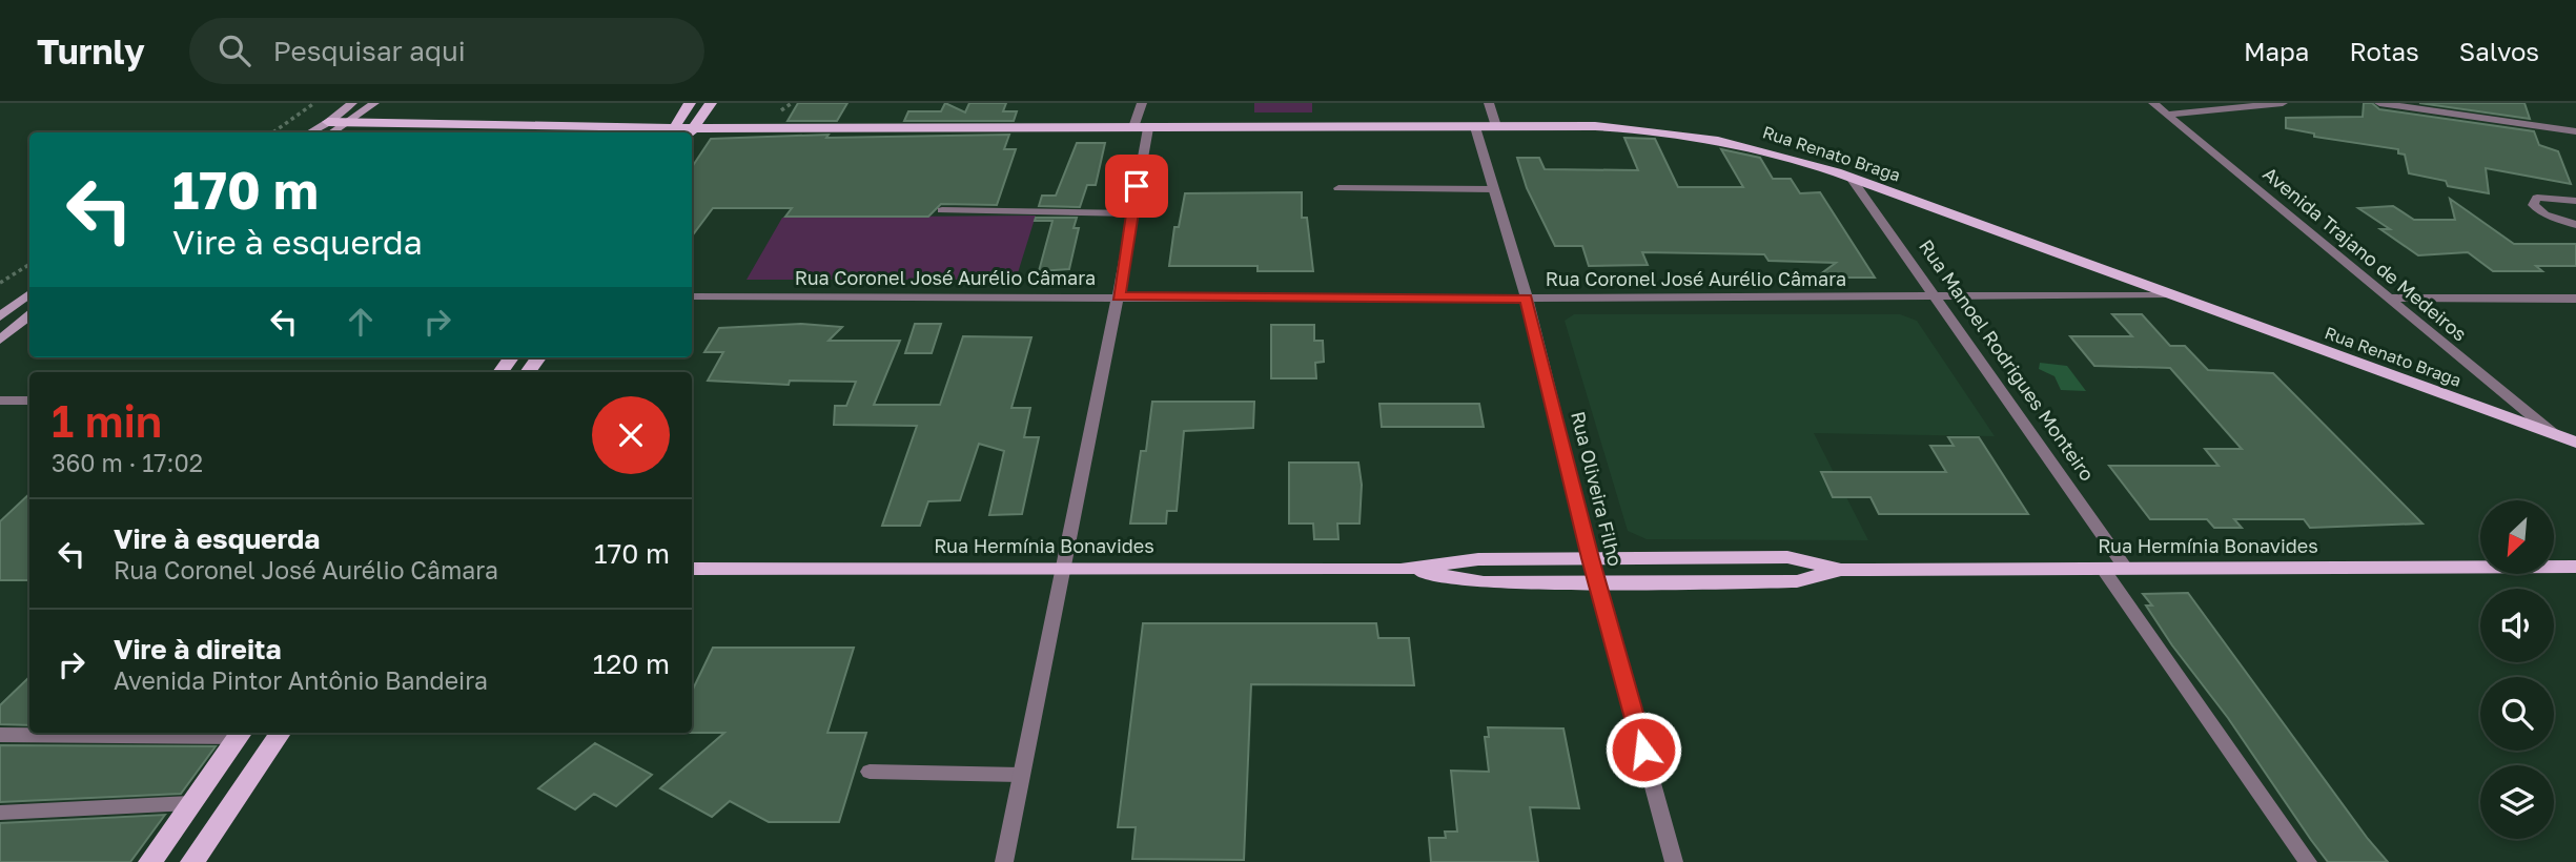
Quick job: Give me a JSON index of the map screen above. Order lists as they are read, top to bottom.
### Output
{
  "streets": {
    "main road": ["Rua Renato Braga", "Rua Hermínia Bonavides"],
    "street": [
      "Avenida Trajano de Medeiros",
      "Rua Coronel José Aurélio Câmara",
      "Rua Manoel Rodrigues Monteiro",
      "Rua Oliveira Filho"
    ]
  },
  "crossings": [
    ["Rua Renato Braga", "Avenida Trajano de Medeiros"],
    ["Rua Renato Braga", "Rua Coronel José Aurélio Câmara"],
    ["Rua Renato Braga", "Rua Manoel Rodrigues Monteiro"],
    ["Rua Renato Braga", "Rua Oliveira Filho"],
    ["Rua Coronel José Aurélio Câmara", "Rua Manoel Rodrigues Monteiro"],
    ["Rua Coronel José Aurélio Câmara", "Rua Oliveira Filho"],
    ["Rua Manoel Rodrigues Monteiro", "Rua Hermínia Bonavides"],
    ["Rua Oliveira Filho", "Rua Hermínia Bonavides"]
  ],
  "north": "bottom left",
  "page": {
    "header": "Turnly",
    "search": "Pesquisar aqui",
    "nav": ["Mapa", "Rotas", "Salvos"],
    "turn": ["170 m", "Vire à esquerda"],
    "heading": ["1 min", "360 m · 17:02"],
    "list": [
      {
        "name": "Vire à esquerda",
        "note": "Rua Coronel José Aurélio Câmara",
        "value": "170 m"
      },
      {
        "name": "Vire à direita",
        "note": "Avenida Pintor Antônio Bandeira",
        "value": "120 m"
      }
    ]
  }
}
